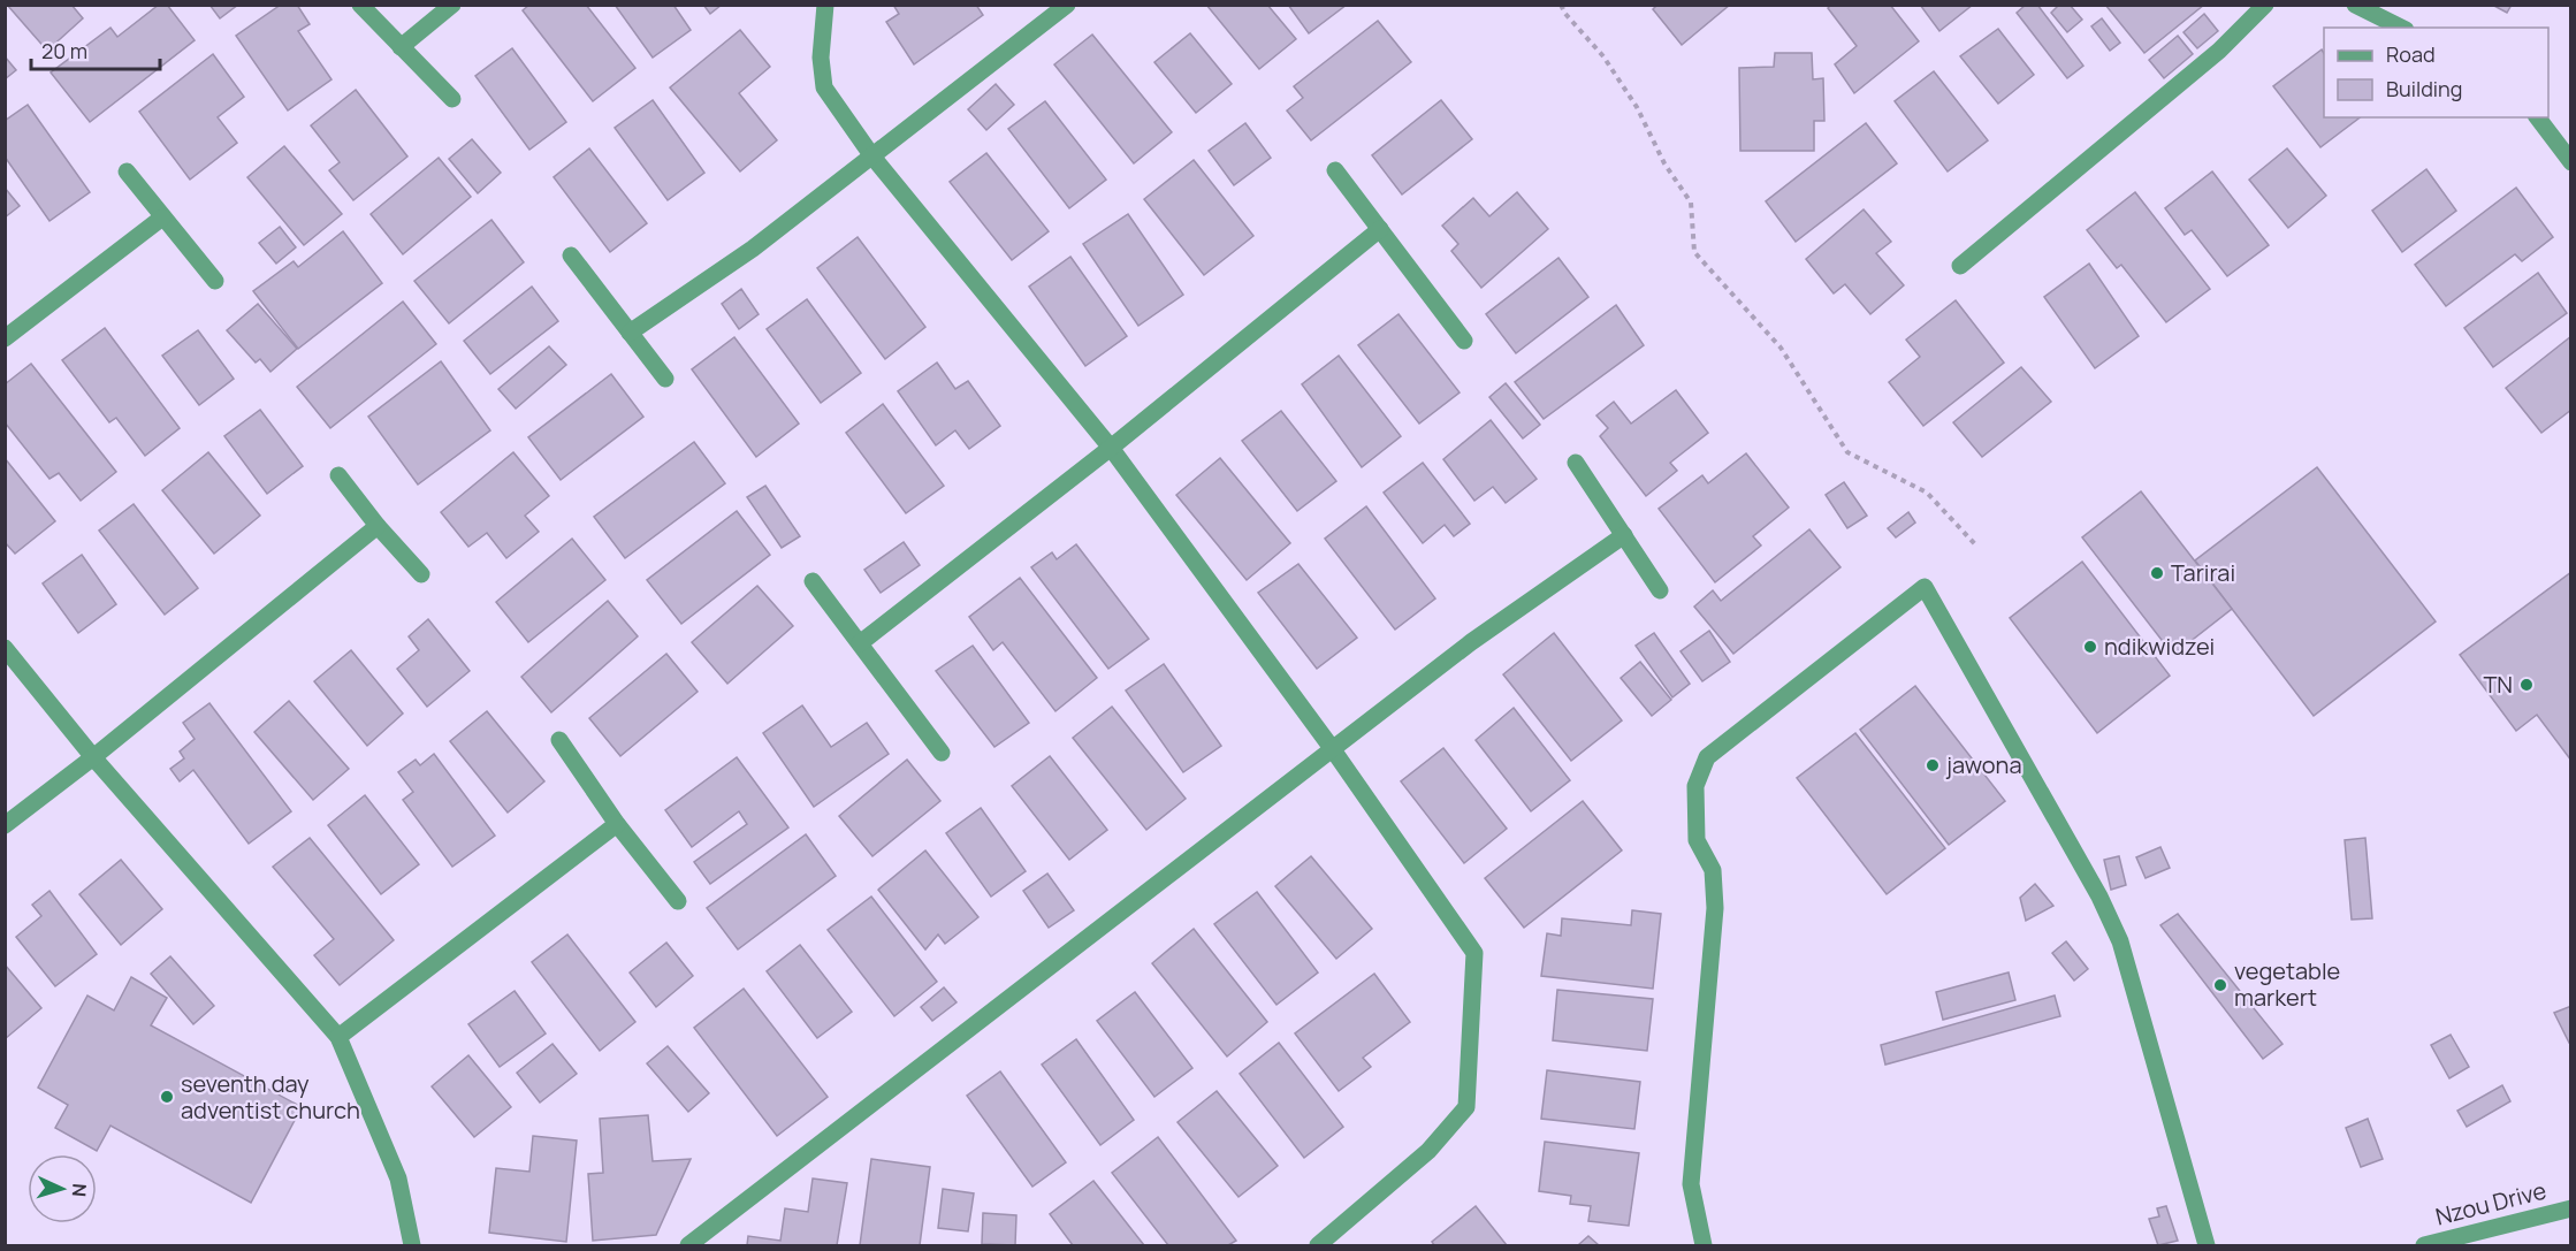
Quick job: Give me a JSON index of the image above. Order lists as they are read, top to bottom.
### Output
{
  "streets": {
    "street": ["Nzou Drive"]
  },
  "places": [
    "Tarirai",
    "ndikwidzei",
    "TN",
    "jawona",
    "vegetable markert",
    "seventh day adventist church"
  ],
  "legend": ["Road", "Building"],
  "scale_bar": "20 m",
  "north": "right"
}
